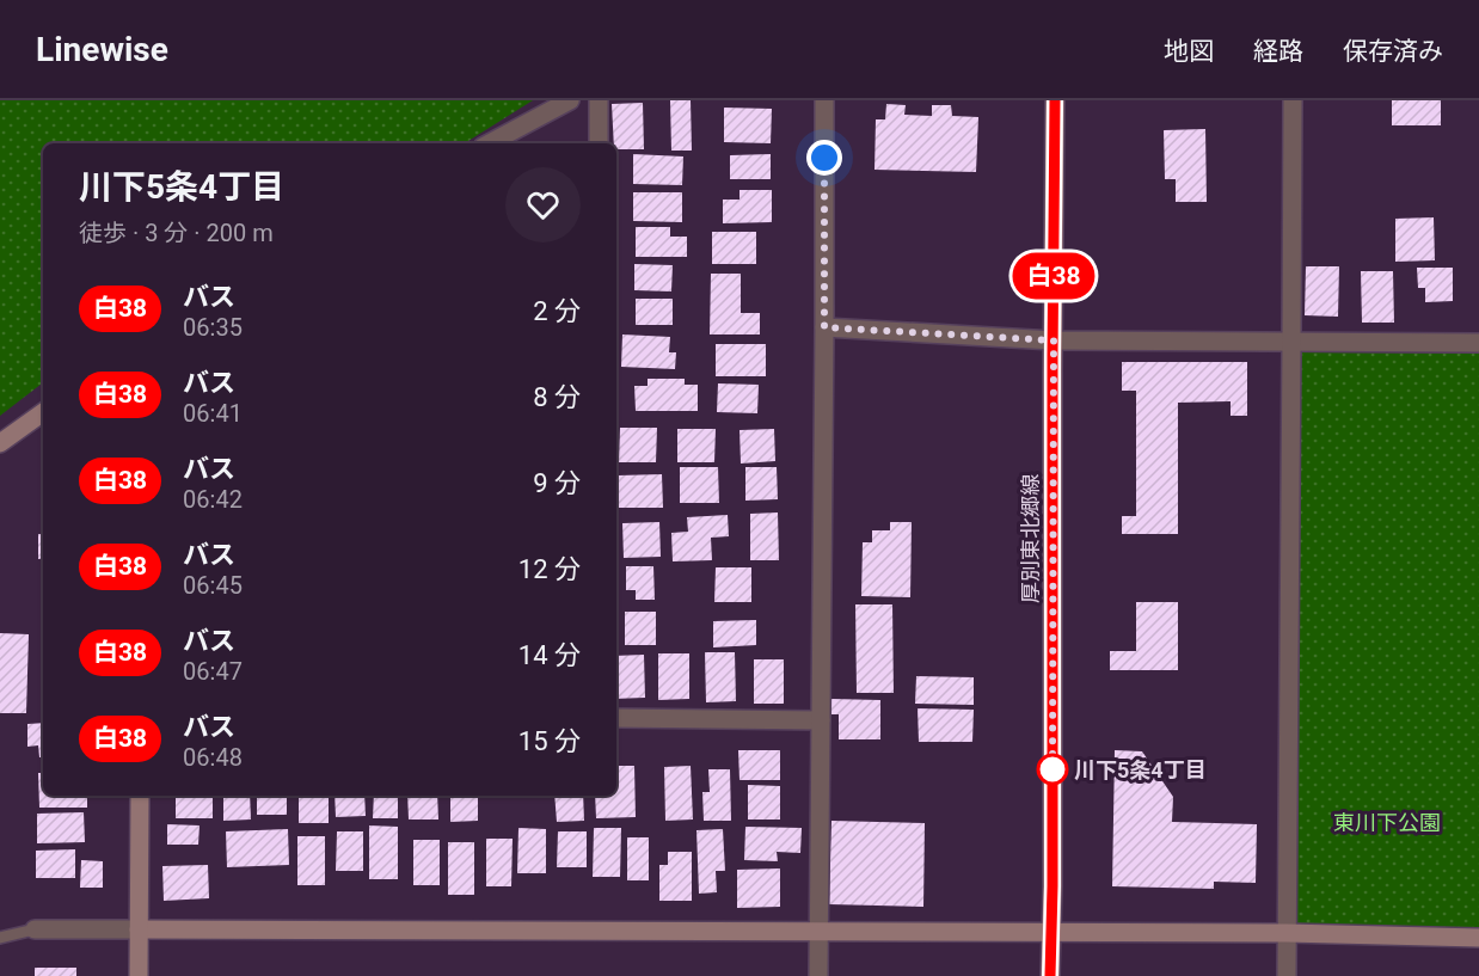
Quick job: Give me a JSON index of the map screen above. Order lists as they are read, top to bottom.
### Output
{
  "streets": {
    "main road": ["厚別東北郷線"]
  },
  "parks": ["東川下公園"],
  "places": ["川下5条4丁目"],
  "lines": ["bus line 白38"],
  "page": {
    "header": "Linewise",
    "nav": ["地図", "経路", "保存済み"],
    "on_map": "白38",
    "heading": ["川下5条4丁目", "徒歩 · 3 分 · 200 m"],
    "list": [
      {
        "mark": "白38",
        "name": "バス",
        "note": "06:35",
        "value": "2 分"
      },
      {
        "mark": "白38",
        "name": "バス",
        "note": "06:41",
        "value": "8 分"
      },
      {
        "mark": "白38",
        "name": "バス",
        "note": "06:42",
        "value": "9 分"
      },
      {
        "mark": "白38",
        "name": "バス",
        "note": "06:45",
        "value": "12 分"
      },
      {
        "mark": "白38",
        "name": "バス",
        "note": "06:47",
        "value": "14 分"
      },
      {
        "mark": "白38",
        "name": "バス",
        "note": "06:48",
        "value": "15 分"
      }
    ]
  }
}
